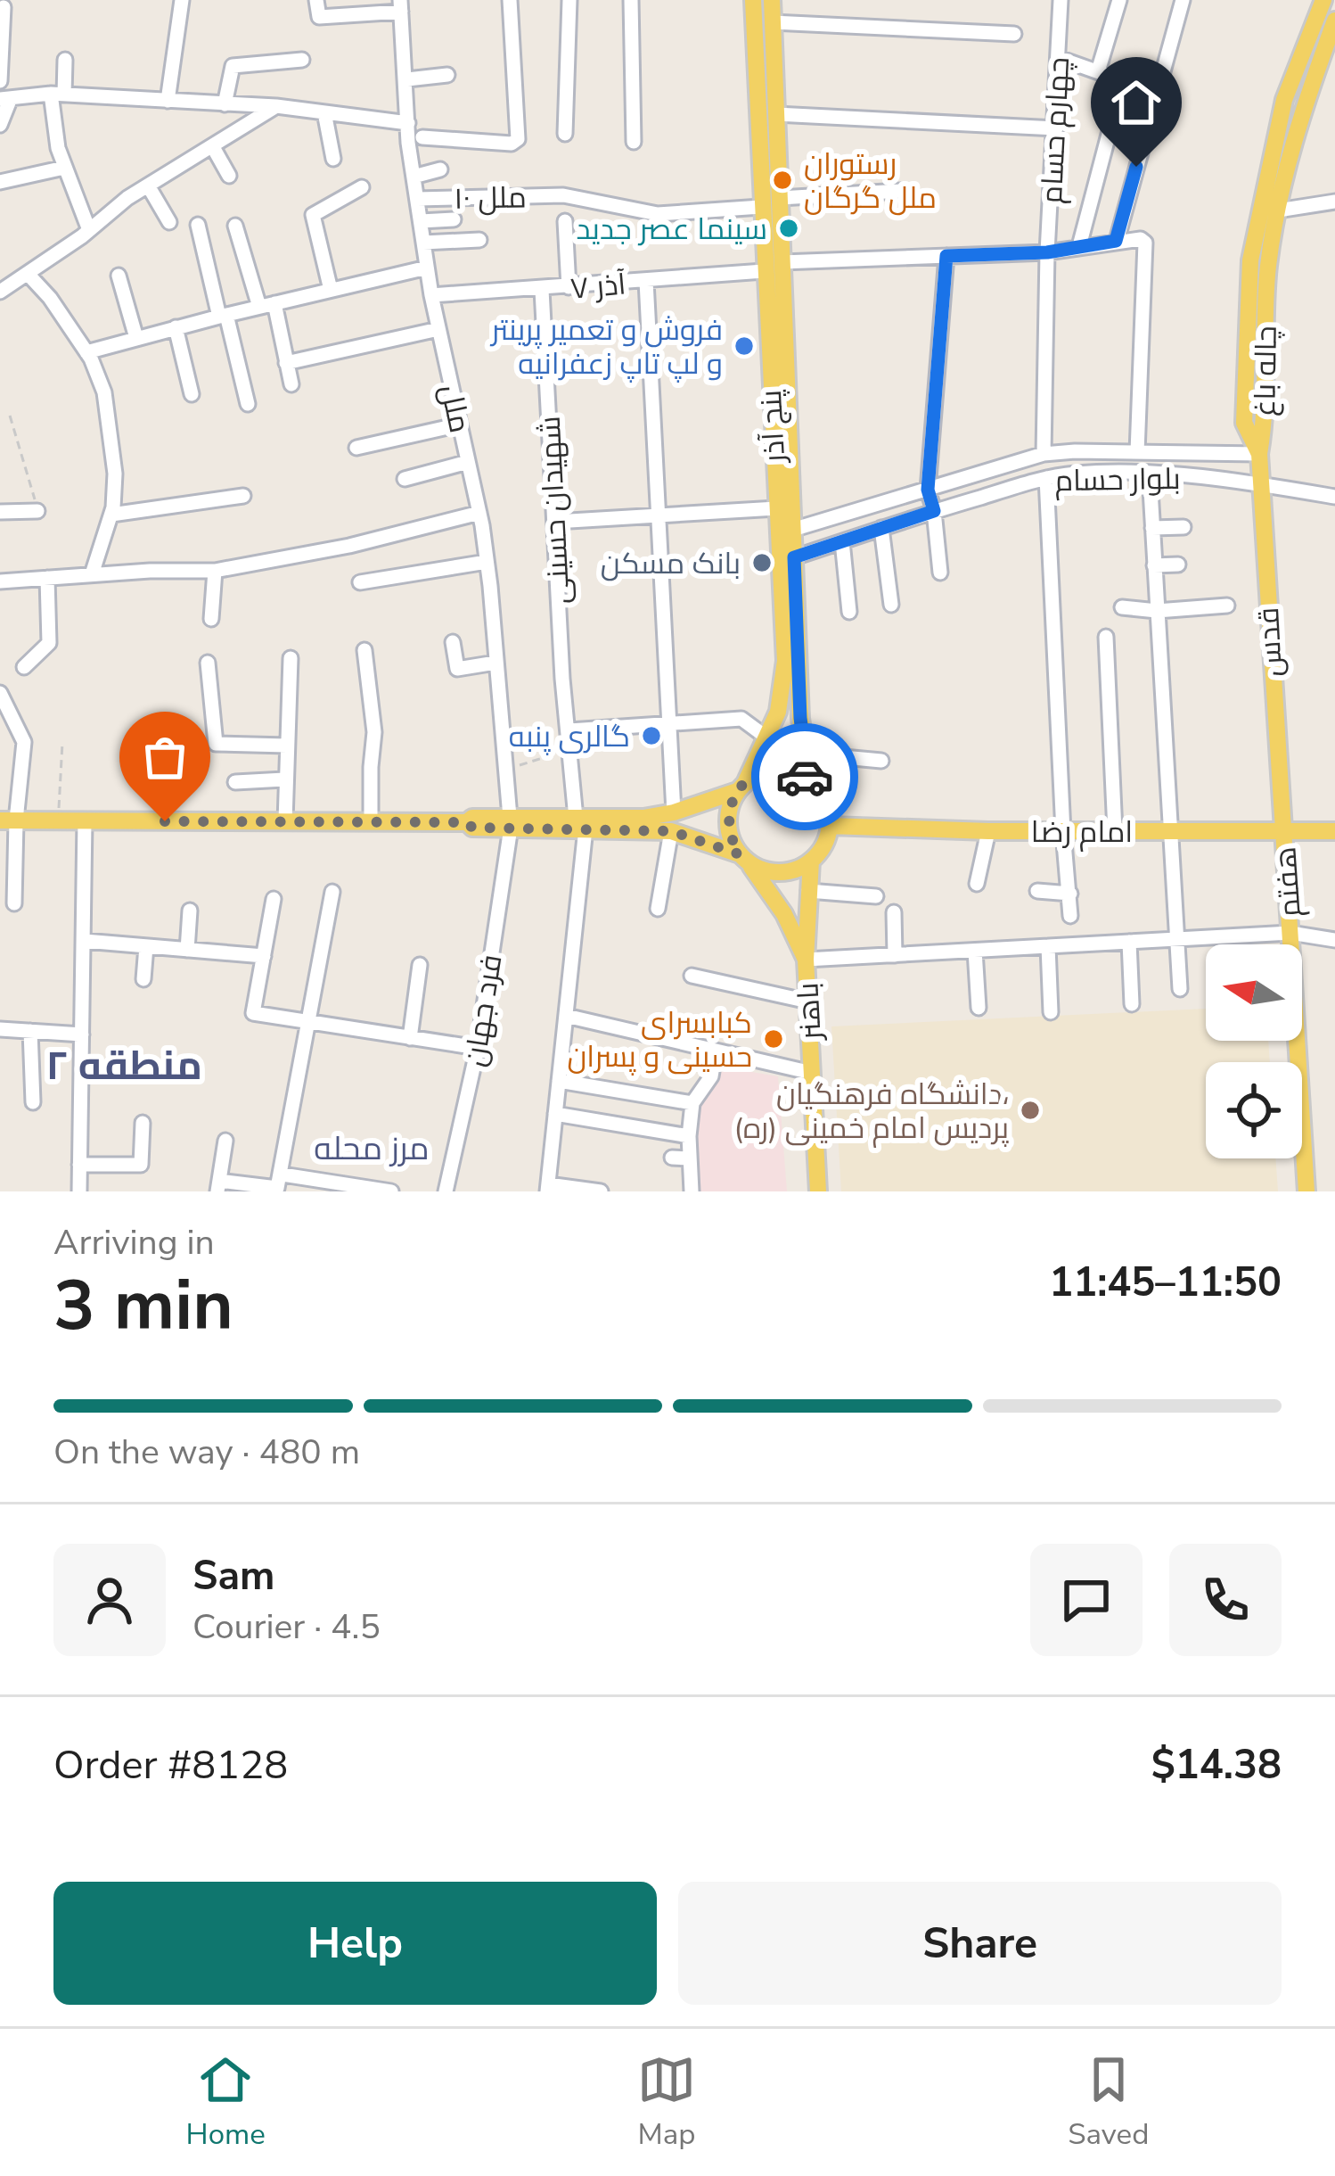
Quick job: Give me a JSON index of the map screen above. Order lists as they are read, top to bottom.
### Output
{
  "streets": {
    "main road": [
      "چاله باغ",
      "پنج آذر",
      "قدس",
      "امام رضا",
      "هفتم",
      "باهنر"
    ],
    "street": [
      "چهارم حسام",
      "۱۰ ملل",
      "آذر ۷",
      "ملل",
      "بلوار حسام",
      "شهیدان حسینی",
      "فرد جهان"
    ]
  },
  "crossings": [
    ["چهارم حسام", "بلوار حسام"],
    ["۱۰ ملل", "ملل"],
    ["۱۰ ملل", "پنج آذر"],
    ["آذر ۷", "ملل"],
    ["آذر ۷", "پنج آذر"],
    ["آذر ۷", "شهیدان حسینی"],
    ["چاله باغ", "بلوار حسام"],
    ["چاله باغ", "قدس"],
    ["ملل", "فرد جهان"],
    ["پنج آذر", "بلوار حسام"],
    ["پنج آذر", "امام رضا"],
    ["پنج آذر", "باهنر"],
    ["بلوار حسام", "قدس"],
    ["قدس", "امام رضا"],
    ["قدس", "هفتم"],
    ["امام رضا", "هفتم"],
    ["امام رضا", "باهنر"]
  ],
  "districts": ["منطقه ۲", "مرز محله"],
  "places": [
    "رستوران ملل گرگان",
    "سینما عصر جدید",
    "فروش و تعمیر پرینتر و لپ تاپ زعفرانیه",
    "بانک مسکن",
    "گالری پنبه",
    "کبابسرای حسینی و پسران",
    "دانشگاه فرهنگیان، پردیس امام خمینی (ره)"
  ],
  "north": "left",
  "page": {
    "heading": ["3 min", "Arriving in", "11:45–11:50"],
    "panel": [
      "Sam",
      "Courier · 4.5",
      "Order #8128",
      "$14.38"
    ],
    "bar": "On the way · 480 m",
    "buttons": ["Help", "Share"],
    "tabs": ["Home", "Map", "Saved"]
  }
}
